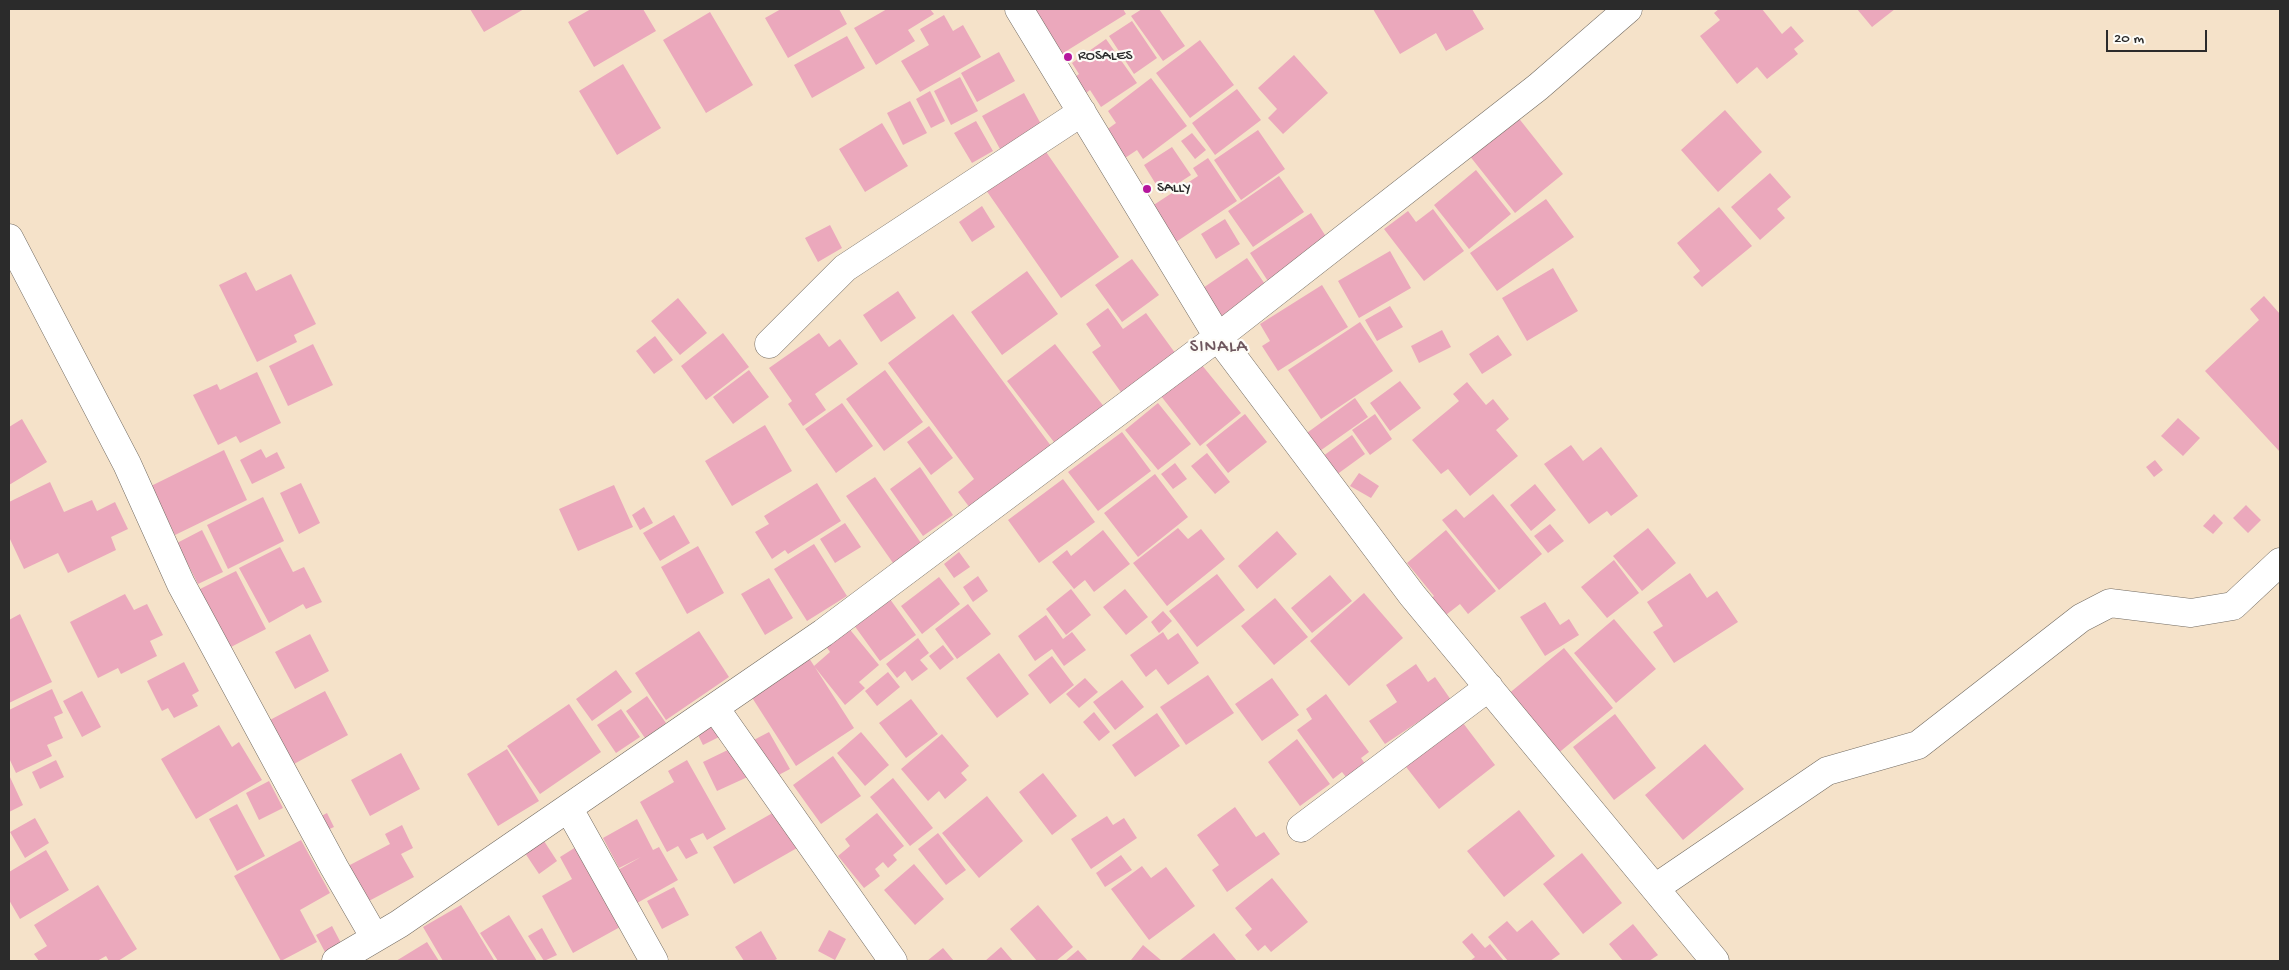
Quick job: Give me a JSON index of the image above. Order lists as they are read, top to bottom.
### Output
{
  "districts": ["SINALA"],
  "places": ["ROSALES", "SALLY"],
  "scale_bar": "20 m"
}
